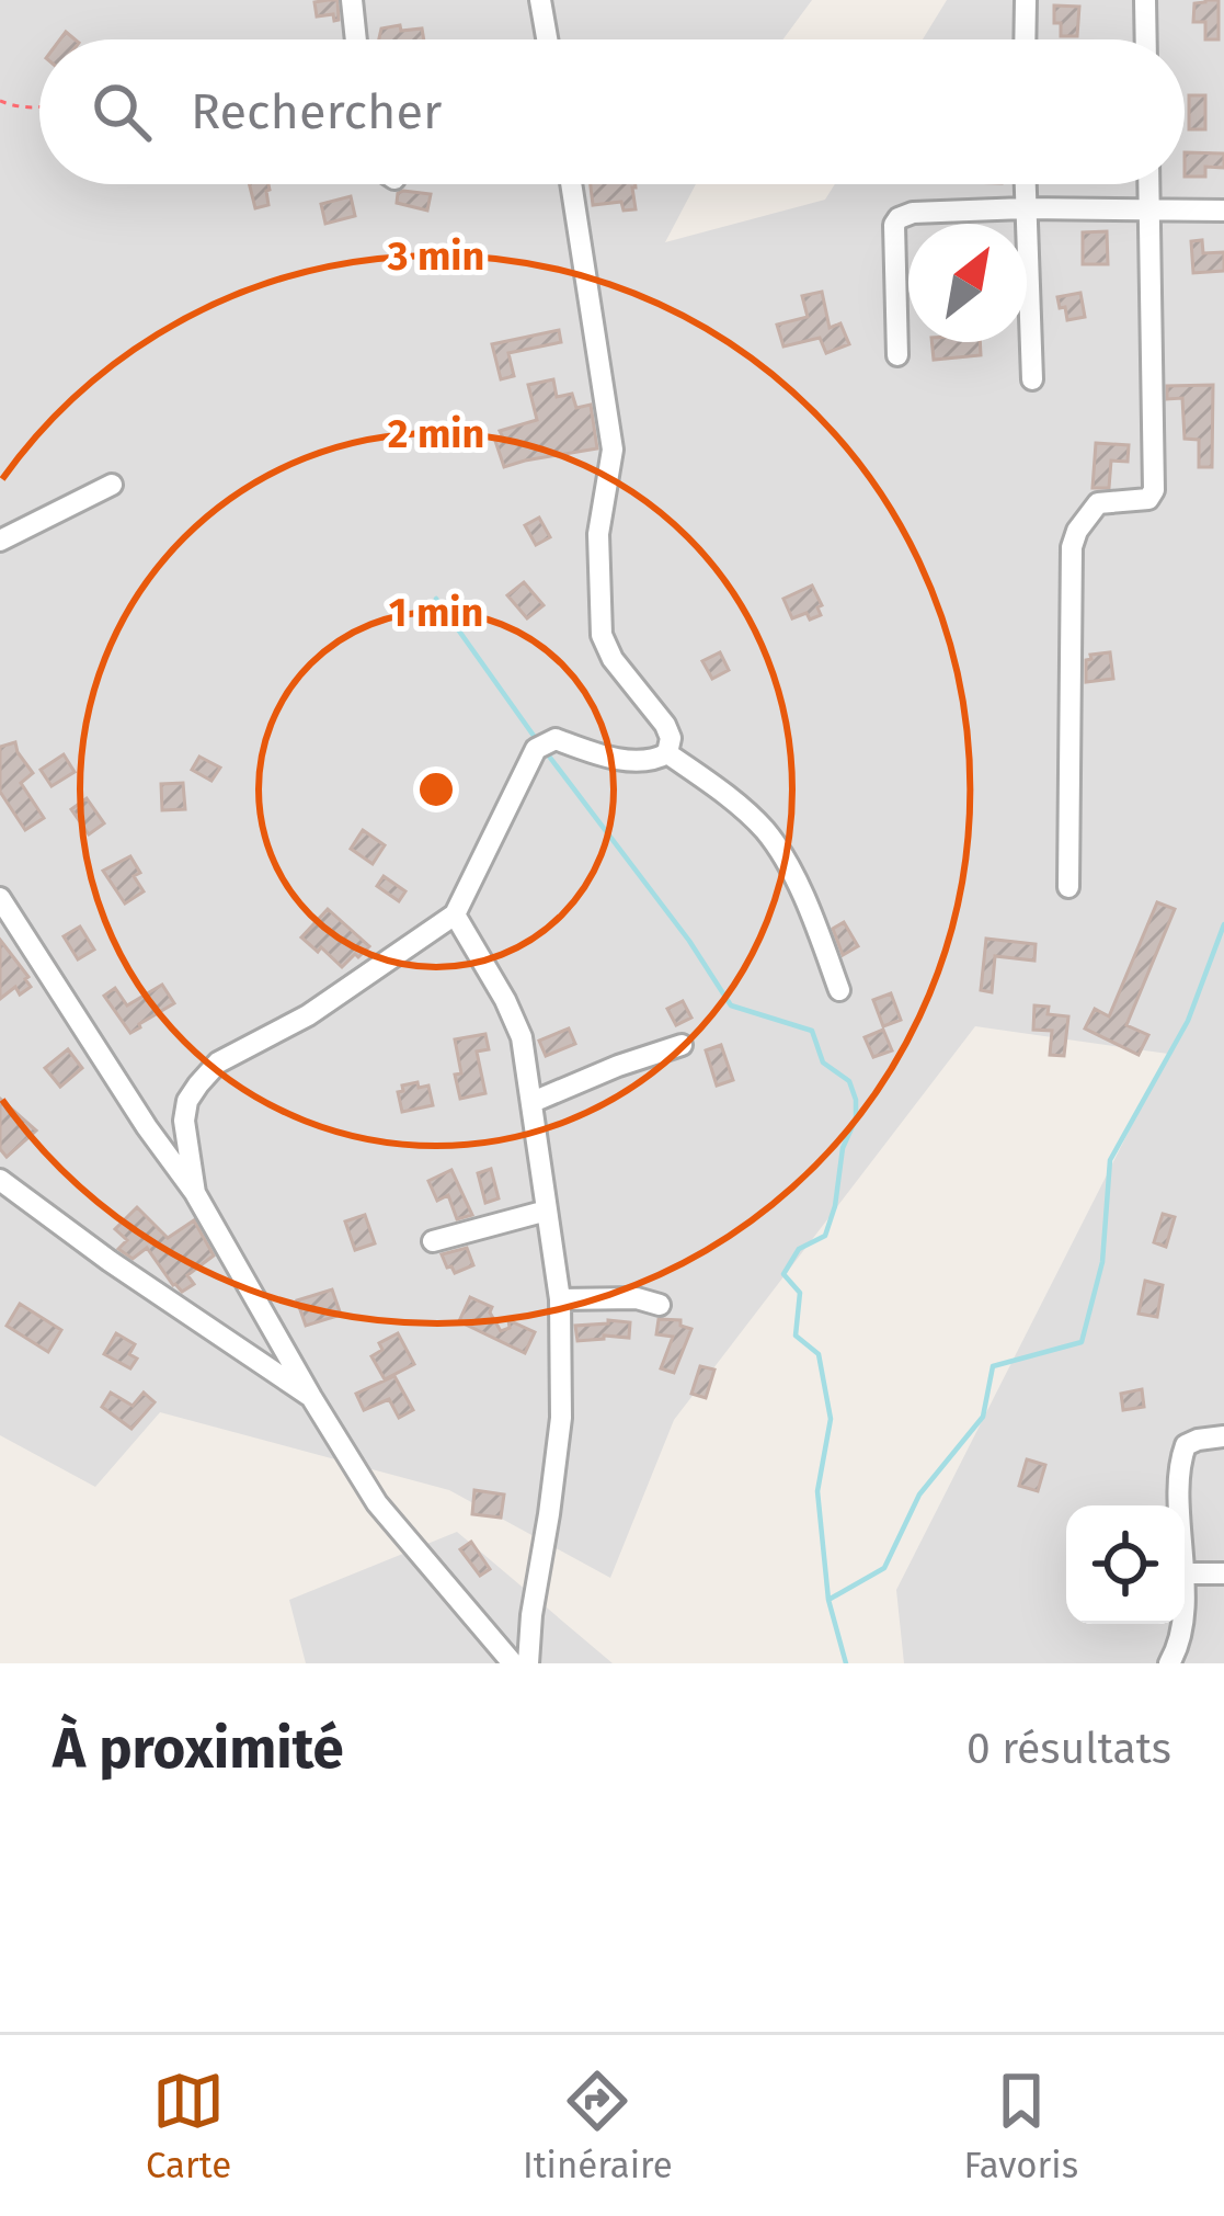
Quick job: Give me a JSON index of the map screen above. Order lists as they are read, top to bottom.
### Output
{
  "north": "top right",
  "page": {
    "search": "Rechercher",
    "heading": ["À proximité", "0 résultats"],
    "nav": ["Carte", "Itinéraire", "Favoris"]
  },
  "rings": ["3 min", "2 min", "1 min"]
}
